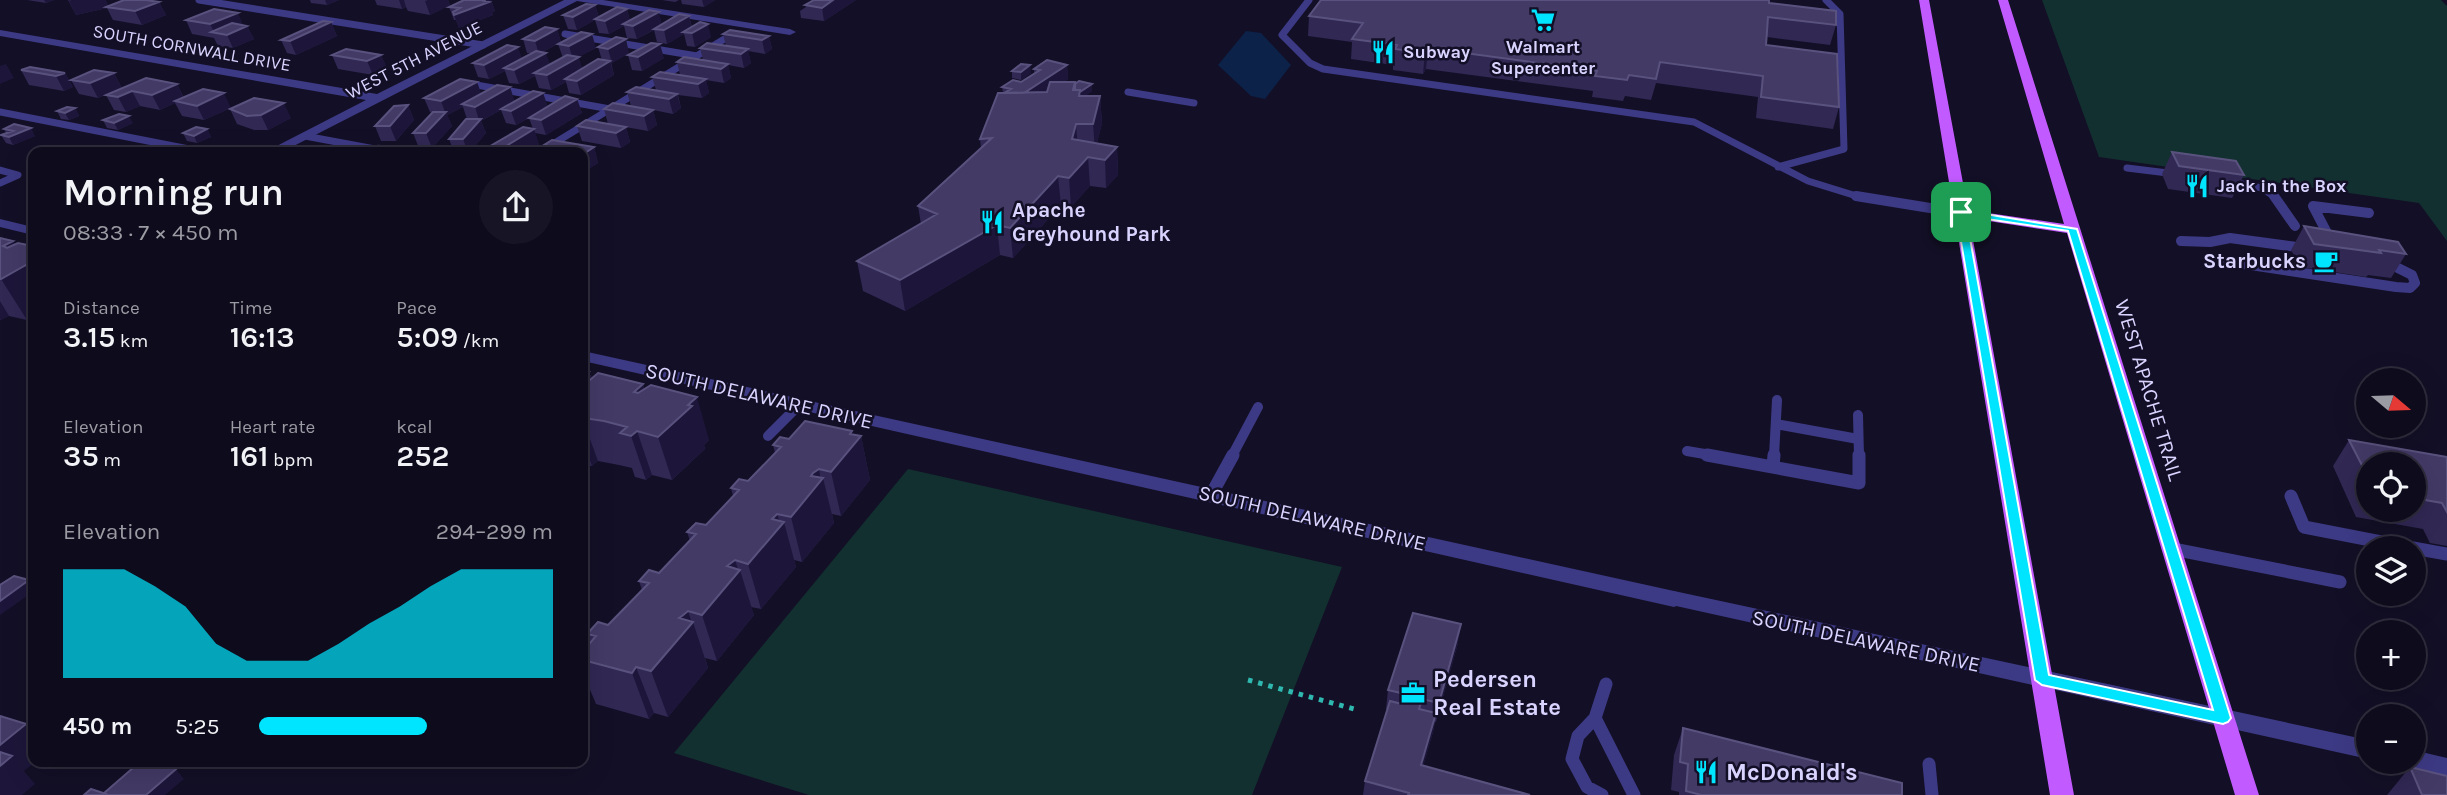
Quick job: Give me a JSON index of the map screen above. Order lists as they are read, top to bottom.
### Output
{
  "streets": {
    "main road": ["WEST APACHE TRAIL"],
    "street": ["SOUTH CORNWALL DRIVE", "WEST 5TH AVENUE", "SOUTH DELAWARE DRIVE"]
  },
  "crossings": [
    ["SOUTH CORNWALL DRIVE", "WEST 5TH AVENUE"],
    ["WEST APACHE TRAIL", "SOUTH DELAWARE DRIVE"]
  ],
  "places": {
    "supermarket": ["Walmart Supercenter"],
    "restaurant": [
      "Subway",
      "Jack in the Box",
      "Apache Greyhound Park",
      "McDonald's"
    ],
    "cafe": ["Starbucks"],
    "office": ["Pedersen Real Estate"]
  },
  "north": "right",
  "page": {
    "heading": ["Morning run", "08:33 · 7 × 450 m"],
    "stats": [
      ["Distance", "3.15 km"],
      ["Time", "16:13"],
      ["Pace", "5:09 /km"],
      ["Elevation", "35 m"],
      ["Heart rate", "161 bpm"],
      ["kcal", "252"]
    ],
    "map_buttons": ["+", "−"],
    "chart": ["Elevation", "294–299 m"],
    "list": [
      {
        "name": "450 m",
        "note": "5:25"
      }
    ]
  }
}
